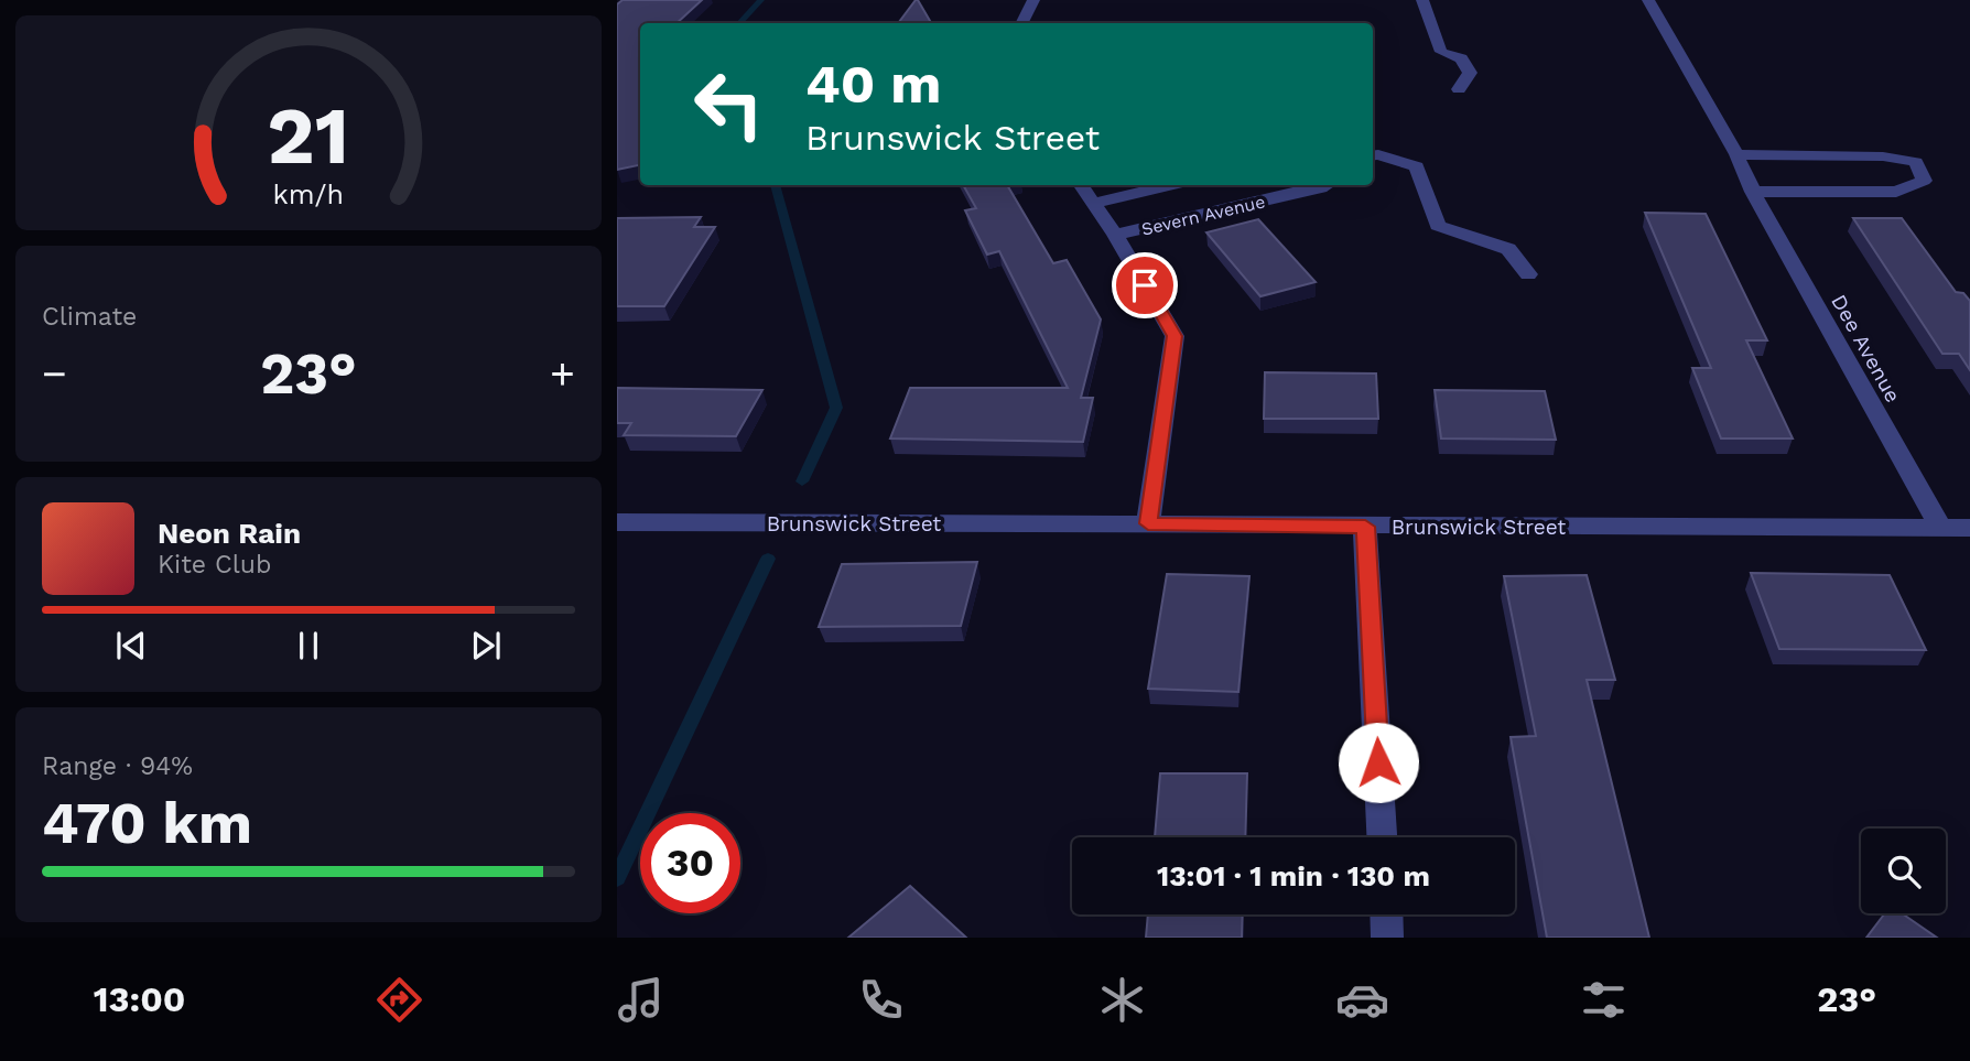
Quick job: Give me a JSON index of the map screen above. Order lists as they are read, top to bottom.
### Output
{
  "streets": {
    "street": ["Severn Avenue", "Dee Avenue", "Brunswick Street"]
  },
  "crossings": [
    ["Severn Avenue", "Brunswick Street"],
    ["Dee Avenue", "Brunswick Street"]
  ],
  "page": {
    "turn": ["40 m", "Brunswick Street"],
    "tile": [
      "Climate",
      ["Range · 94%", "470 km"]
    ],
    "heat": ["−", "23°", "+"],
    "song": ["Neon Rain", "Kite Club"],
    "limit": "30",
    "trip": "13:01 · 1 min · 130 m",
    "tabs": ["13:00", "23°"],
    "gauge": ["21", "km/h"]
  }
}
